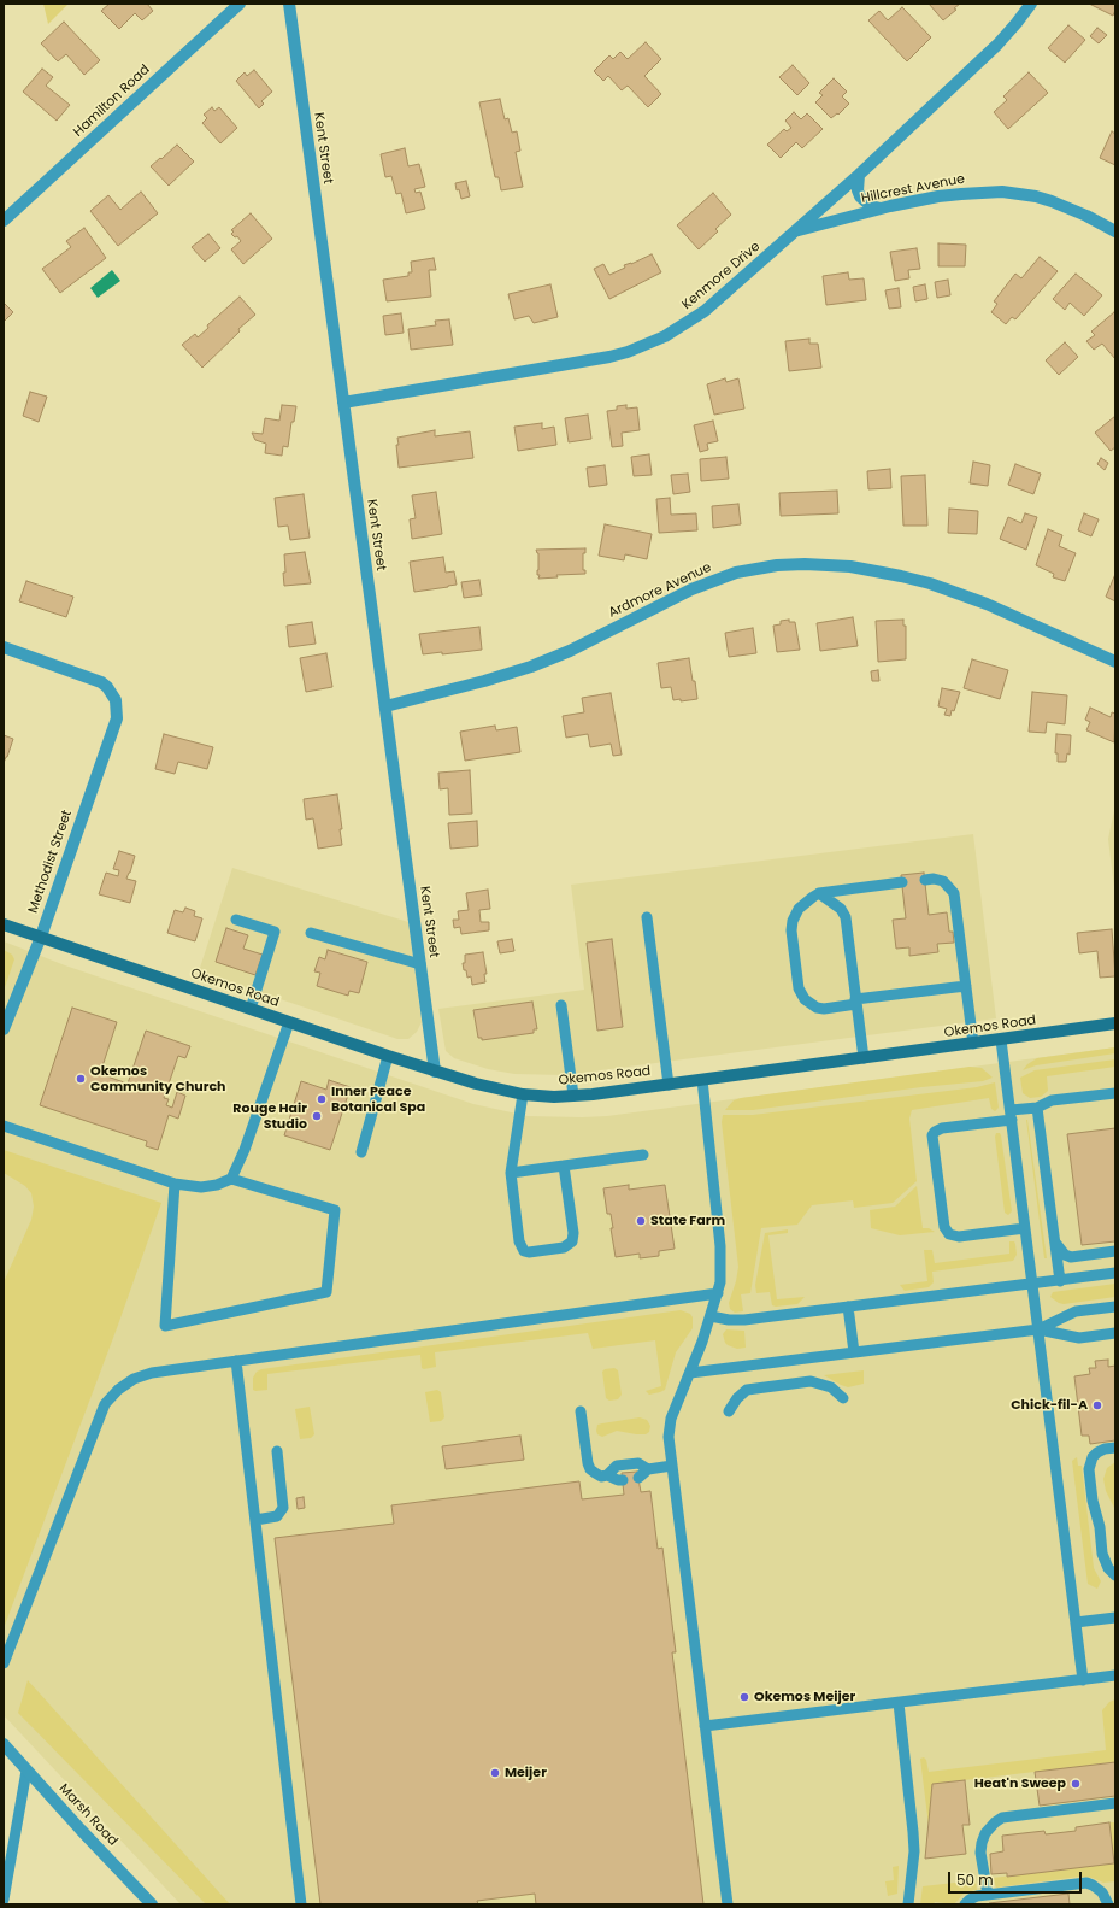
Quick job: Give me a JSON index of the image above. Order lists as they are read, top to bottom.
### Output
{
  "streets": {
    "main road": ["Okemos Road"],
    "street": [
      "Hamilton Road",
      "Kent Street",
      "Hillcrest Avenue",
      "Kenmore Drive",
      "Ardmore Avenue",
      "Methodist Street",
      "Marsh Road"
    ]
  },
  "crossings": [
    ["Kent Street", "Kenmore Drive"],
    ["Kent Street", "Ardmore Avenue"],
    ["Kent Street", "Okemos Road"],
    ["Hillcrest Avenue", "Kenmore Drive"],
    ["Methodist Street", "Okemos Road"]
  ],
  "places": [
    "Okemos Community Church",
    "Inner Peace Botanical Spa",
    "Rouge Hair Studio",
    "State Farm",
    "Chick-fil-A",
    "Okemos Meijer",
    "Meijer",
    "Heat'n Sweep"
  ],
  "scale_bar": "50 m"
}
